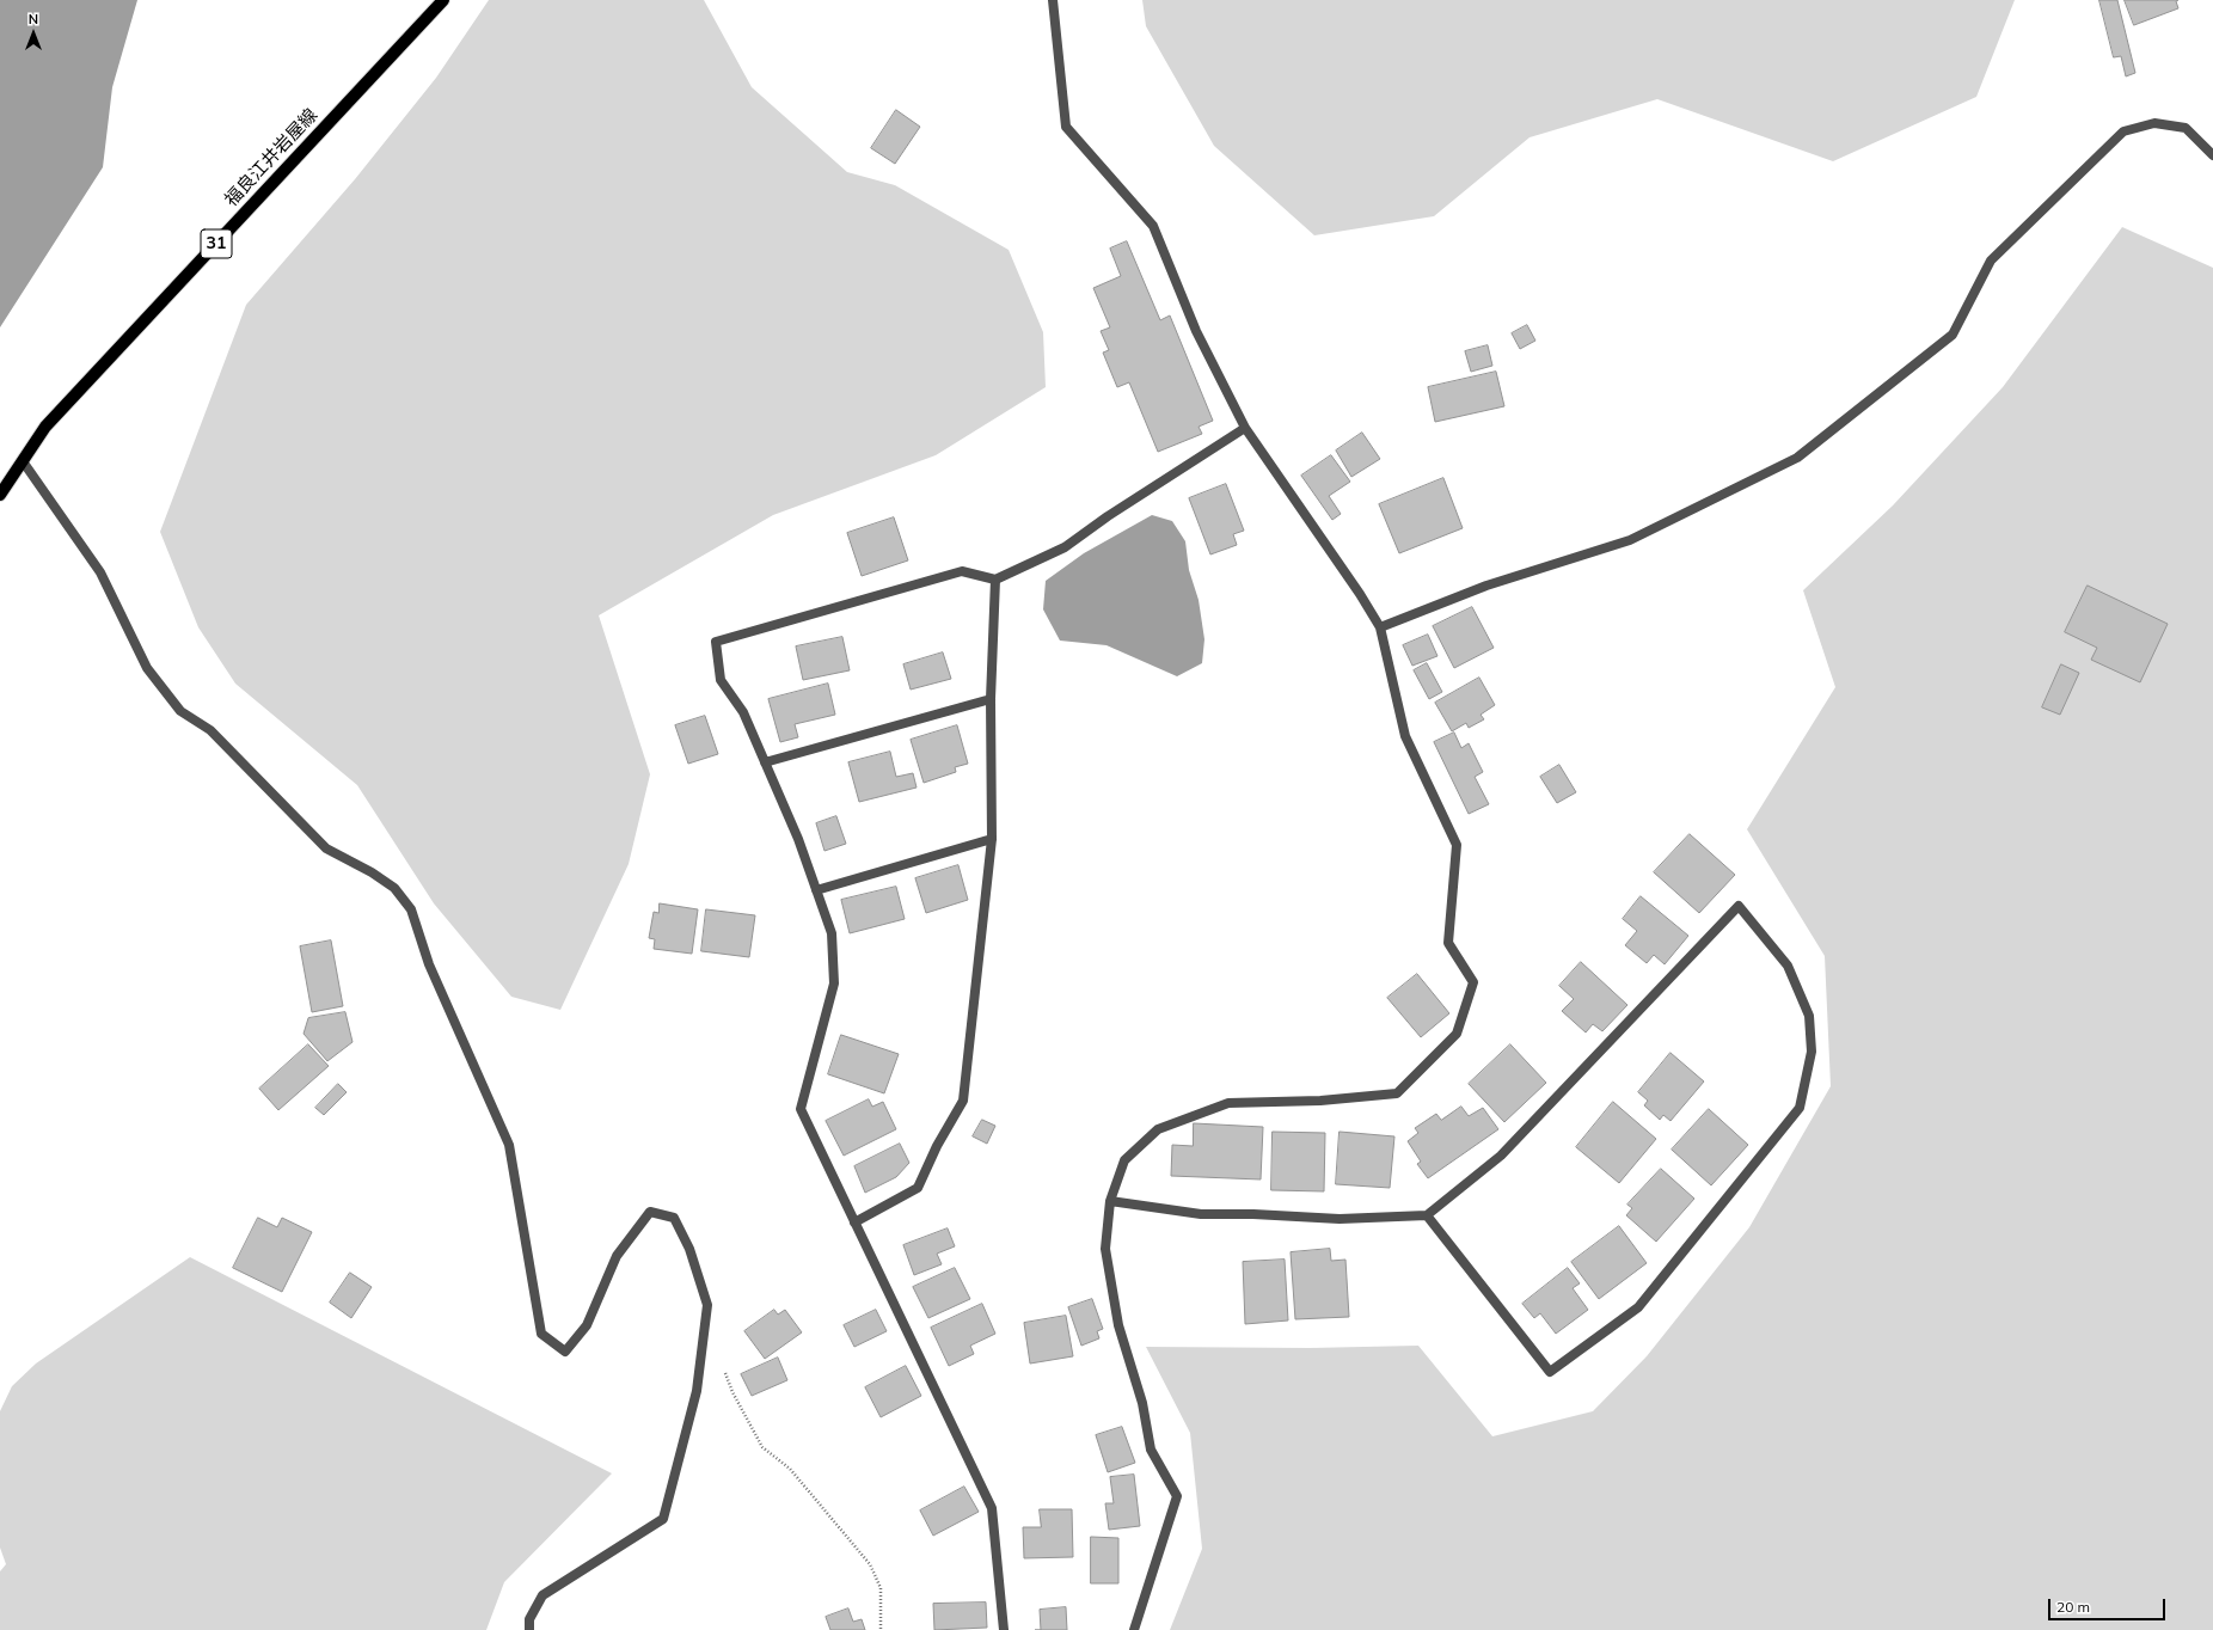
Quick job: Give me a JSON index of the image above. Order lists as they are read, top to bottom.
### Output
{
  "streets": {
    "main road": ["福良江井岩屋線", "31"]
  },
  "scale_bar": "20 m",
  "north": "top"
}
